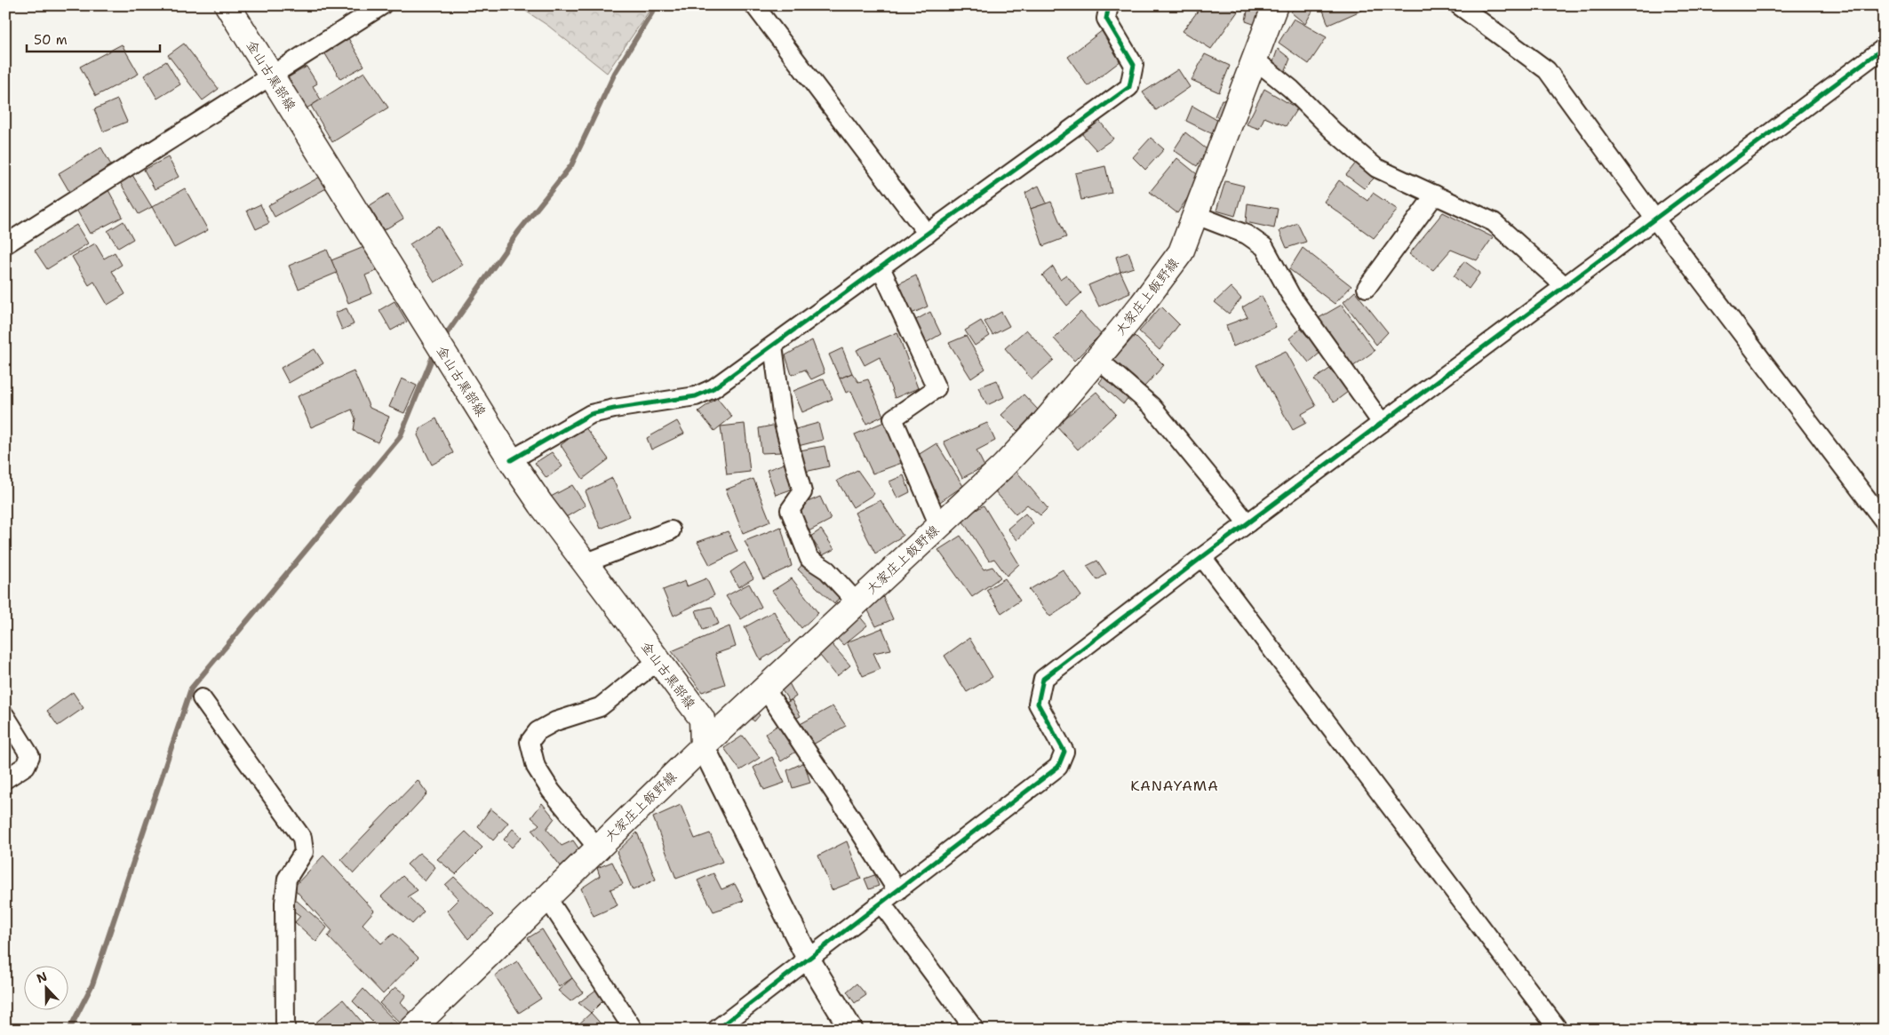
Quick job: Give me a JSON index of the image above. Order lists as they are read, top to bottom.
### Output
{
  "streets": {
    "main road": ["金山古黒部線", "大家庄上飯野線"]
  },
  "crossings": [
    ["金山古黒部線", "大家庄上飯野線"]
  ],
  "districts": ["KANAYAMA"],
  "scale_bar": "50 m",
  "north": "top"
}
